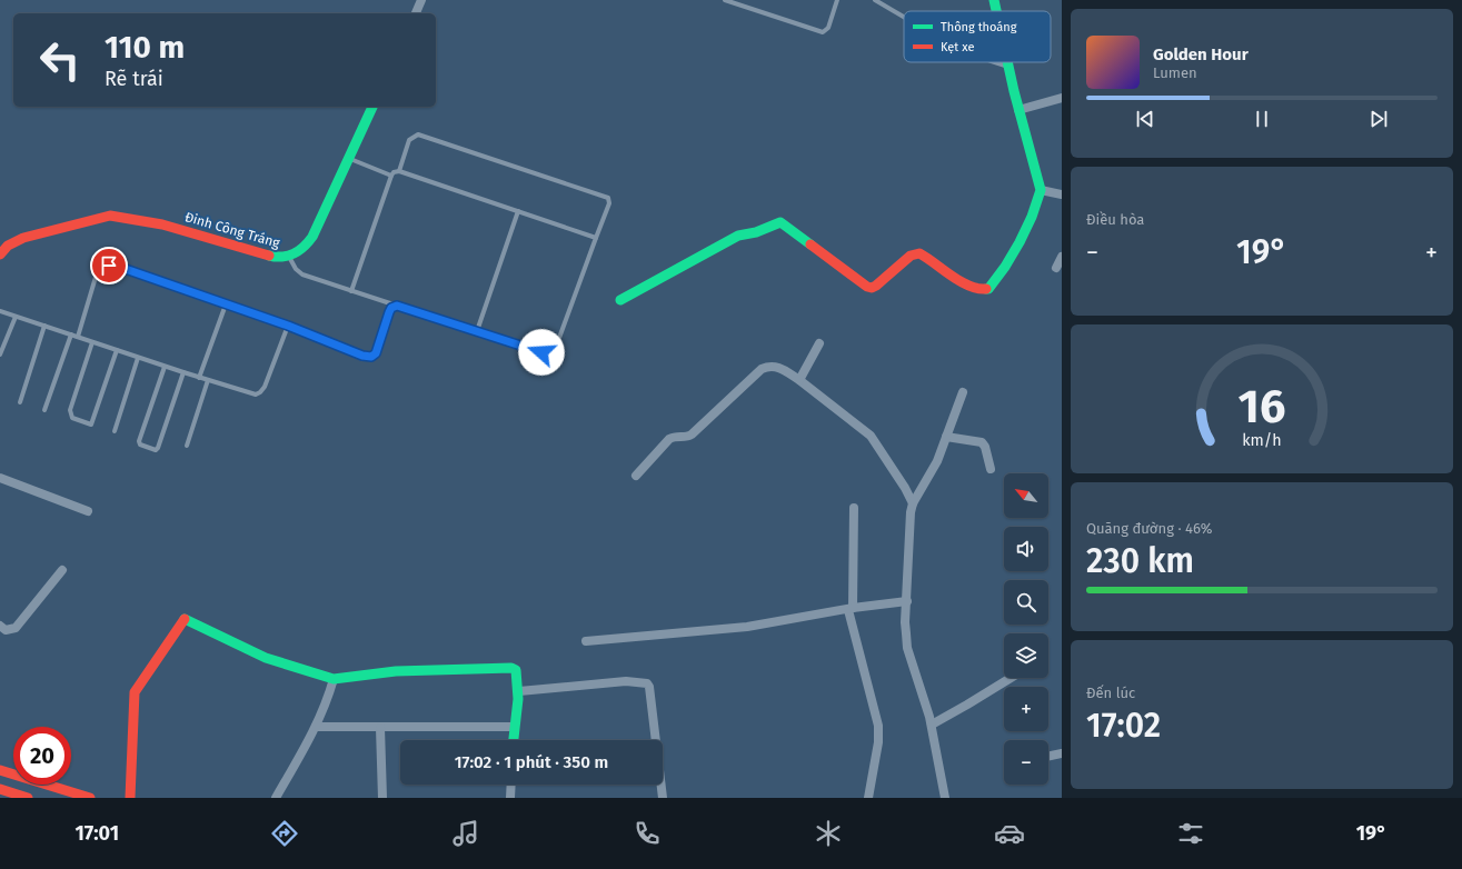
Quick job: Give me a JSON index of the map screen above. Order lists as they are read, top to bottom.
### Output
{
  "streets": {
    "street": ["Đinh Công Tráng"]
  },
  "legend": ["Thông thoáng", "Kẹt xe"],
  "north": "top left",
  "page": {
    "turn": ["110 m", "Rẽ trái"],
    "song": ["Golden Hour", "Lumen"],
    "tile": [
      "Điều hòa",
      ["Quãng đường · 46%", "230 km"],
      ["Đến lúc", "17:02"]
    ],
    "heat": ["−", "19°", "+"],
    "map_buttons": ["+", "−"],
    "limit": "20",
    "trip": "17:02 · 1 phút · 350 m",
    "tabs": ["17:01", "19°"],
    "gauge": ["16", "km/h"]
  }
}
